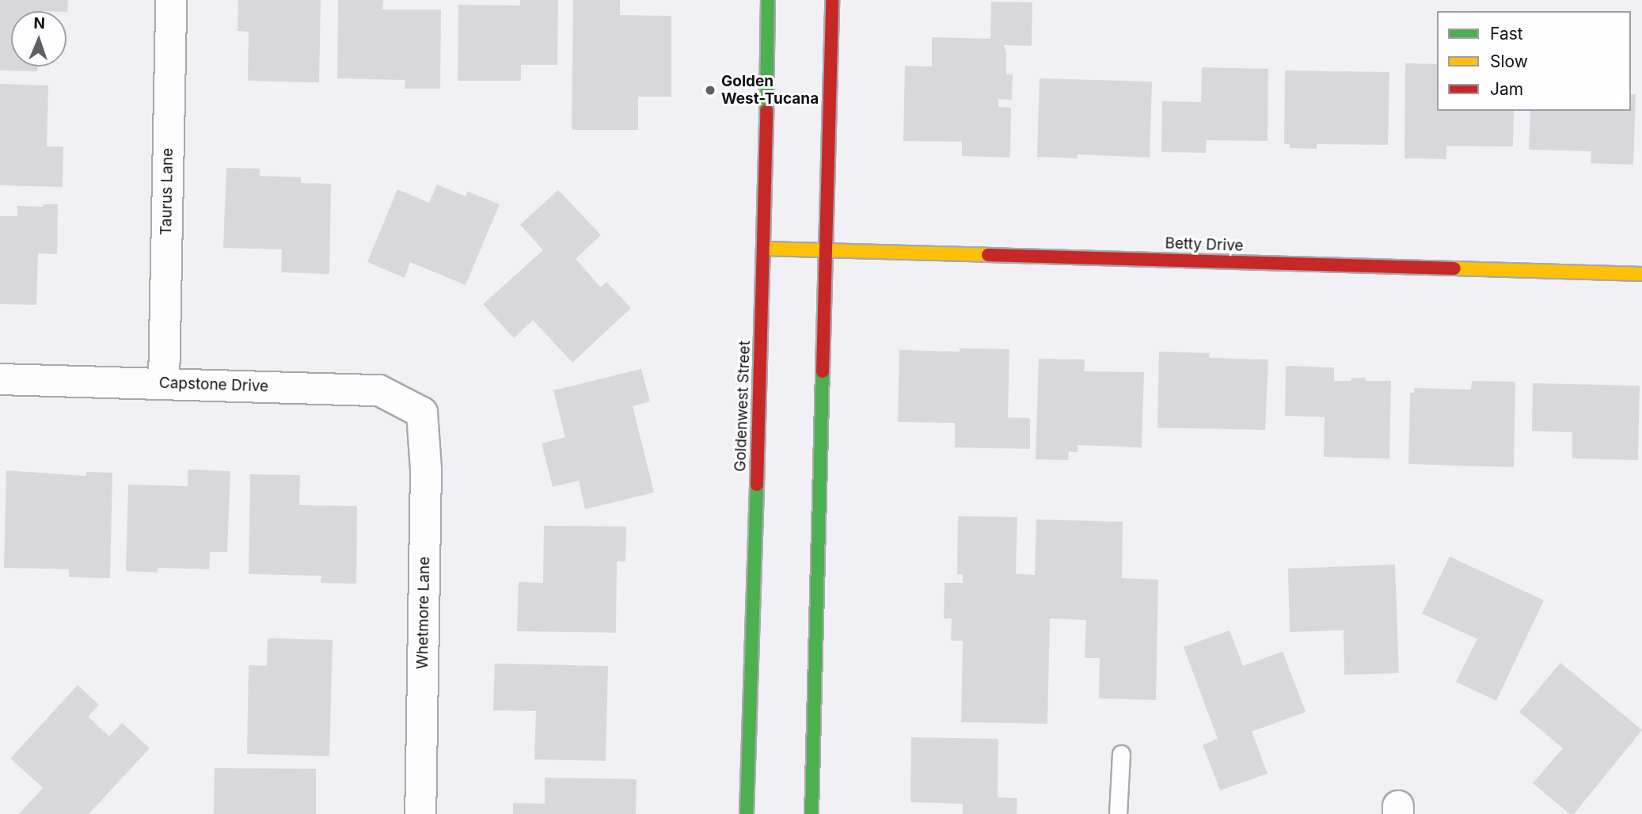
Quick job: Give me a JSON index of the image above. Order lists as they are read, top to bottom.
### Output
{
  "streets": {
    "main road": ["Betty Drive", "Goldenwest Street"],
    "street": ["Taurus Lane", "Capstone Drive", "Whetmore Lane"]
  },
  "crossings": [
    ["Taurus Lane", "Capstone Drive"],
    ["Betty Drive", "Goldenwest Street"],
    ["Capstone Drive", "Whetmore Lane"]
  ],
  "places": ["Golden West-Tucana"],
  "legend": ["Fast", "Slow", "Jam"],
  "north": "top"
}
